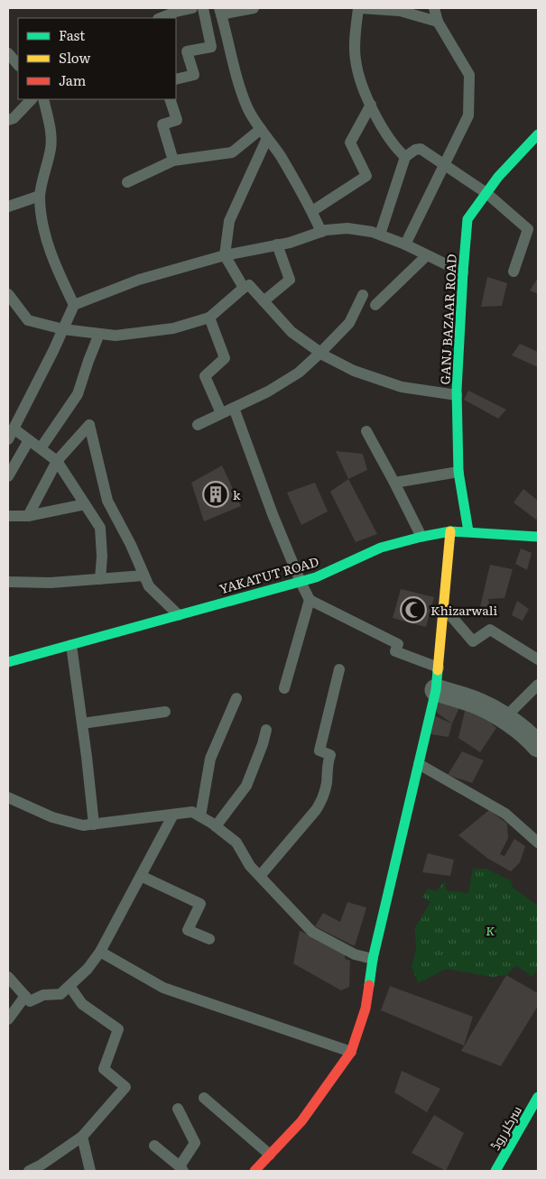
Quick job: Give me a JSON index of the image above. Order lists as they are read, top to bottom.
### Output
{
  "streets": {
    "street": ["GANJ BAZAAR ROAD", "YAKATUT ROAD", "سرکلر روڈ"]
  },
  "crossings": [
    ["GANJ BAZAAR ROAD", "YAKATUT ROAD"]
  ],
  "parks": ["K"],
  "places": {
    "building": ["k"],
    "mosque": ["Khizarwali"]
  },
  "legend": ["Fast", "Slow", "Jam"]
}
